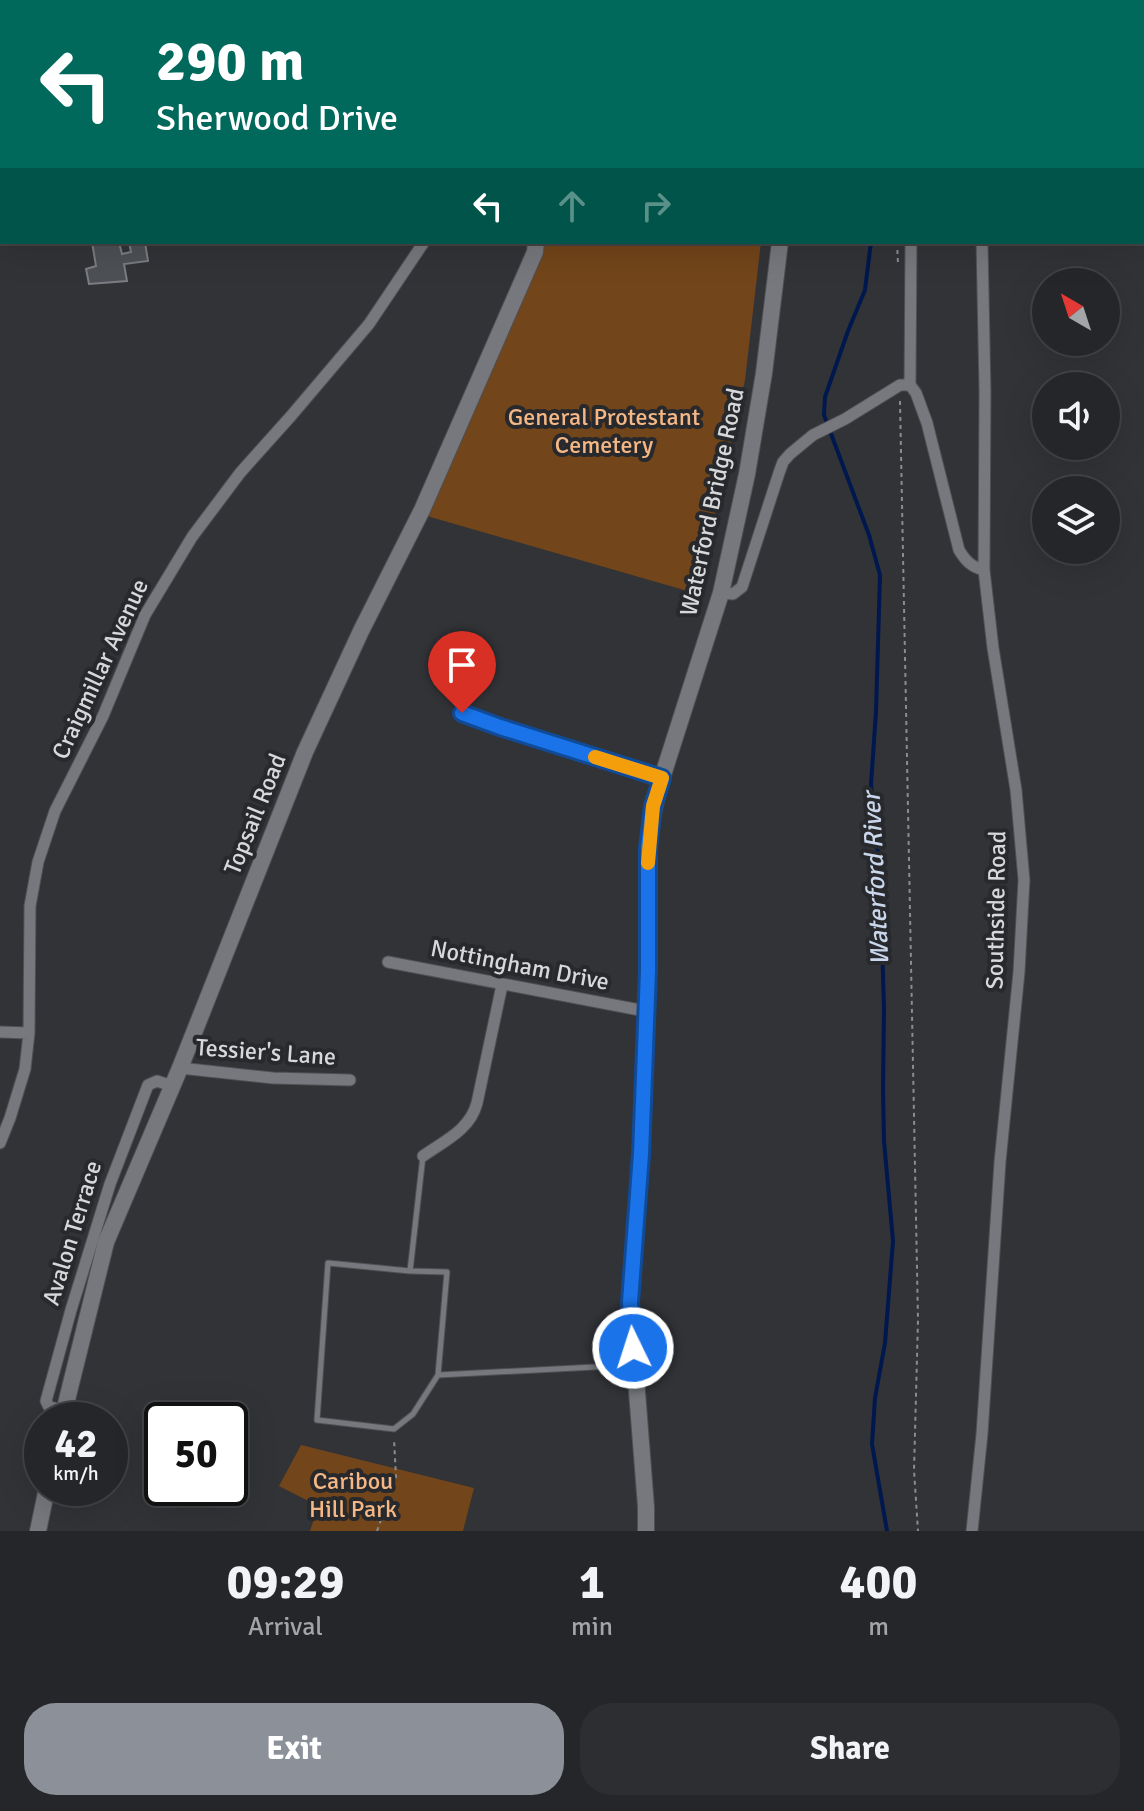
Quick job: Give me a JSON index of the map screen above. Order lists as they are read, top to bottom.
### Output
{
  "streets": {
    "street": [
      "Waterford Bridge Road",
      "Craigmillar Avenue",
      "Topsail Road",
      "Southside Road",
      "Nottingham Drive",
      "Tessier's Lane",
      "Avalon Terrace"
    ]
  },
  "crossings": [
    ["Waterford Bridge Road", "Nottingham Drive"],
    ["Topsail Road", "Tessier's Lane"],
    ["Topsail Road", "Avalon Terrace"]
  ],
  "water": ["Waterford River"],
  "parks": ["General Protestant Cemetery", "Caribou Hill Park"],
  "north": "top left",
  "page": {
    "turn": ["290 m", "Sherwood Drive"],
    "speed": "42 km/h",
    "limit": "50",
    "eta": [
      "09:29",
      "Arrival",
      "1",
      "min",
      "400",
      "m"
    ],
    "buttons": ["Exit", "Share"]
  }
}
